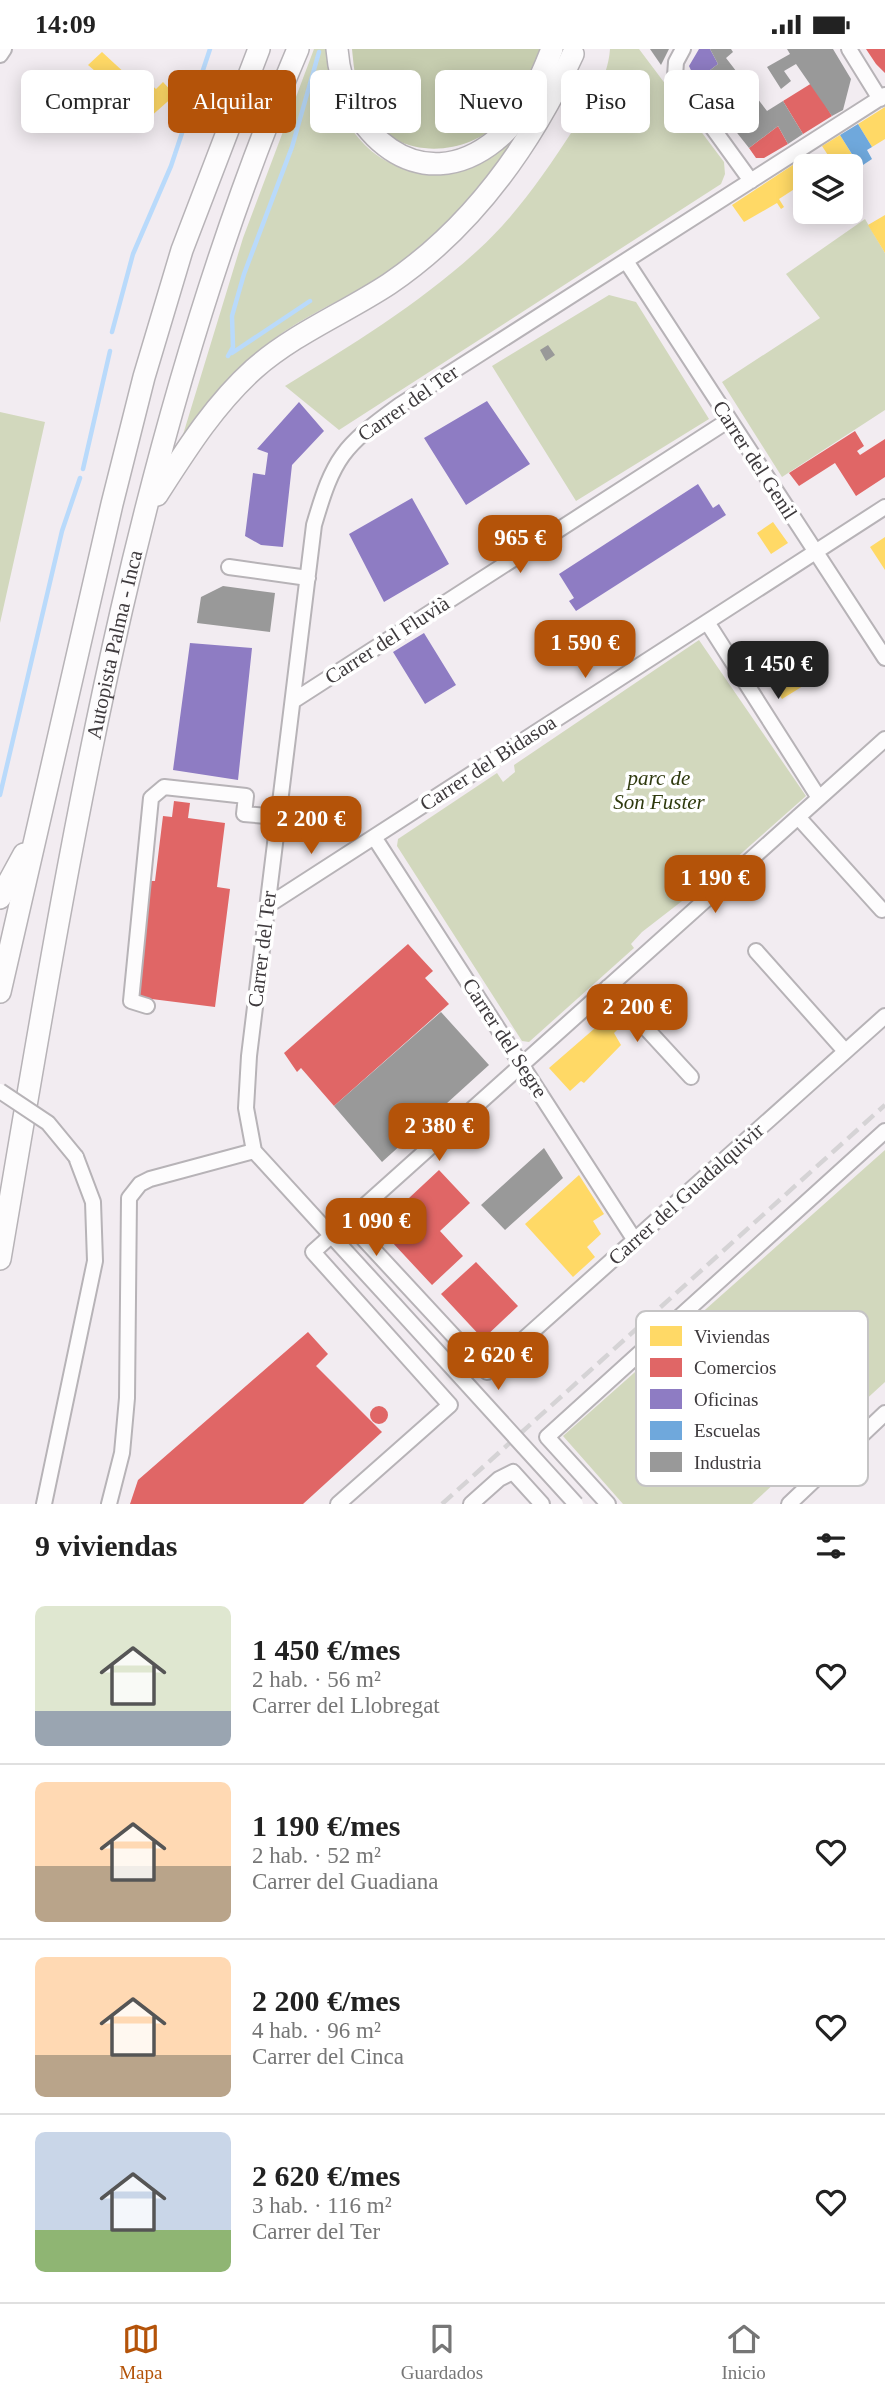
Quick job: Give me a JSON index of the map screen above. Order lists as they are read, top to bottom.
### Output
{
  "streets": {
    "highway": ["Autopista Palma - Inca"],
    "street": [
      "Carrer del Ter",
      "Carrer del Genil",
      "Carrer del Fluvià",
      "Carrer del Bidasoa",
      "Carrer del Segre",
      "Carrer del Guadalquivir"
    ]
  },
  "crossings": [
    ["Carrer del Ter", "Carrer del Genil"],
    ["Carrer del Ter", "Carrer del Fluvià"],
    ["Carrer del Ter", "Carrer del Bidasoa"],
    ["Carrer del Genil", "Carrer del Fluvià"],
    ["Carrer del Genil", "Carrer del Bidasoa"],
    ["Carrer del Bidasoa", "Carrer del Segre"],
    ["Carrer del Segre", "Carrer del Guadalquivir"]
  ],
  "parks": ["parc de Son Fuster"],
  "legend": [
    "Viviendas",
    "Comercios",
    "Oficinas",
    "Escuelas",
    "Industria"
  ],
  "page": {
    "status": "14:09",
    "chip": [
      "Comprar",
      "Alquilar",
      "Filtros",
      "Nuevo",
      "Piso",
      "Casa"
    ],
    "price": [
      "965 €",
      "1 590 €",
      "1 450 €",
      "2 200 €",
      "1 190 €",
      "2 200 €",
      "2 380 €",
      "1 090 €",
      "2 620 €"
    ],
    "heading": "9 viviendas",
    "list": [
      {
        "name": "1 450 €/mes",
        "note": "2 hab. · 56 m² · Carrer del Llobregat"
      },
      {
        "name": "1 190 €/mes",
        "note": "2 hab. · 52 m² · Carrer del Guadiana"
      },
      {
        "name": "2 200 €/mes",
        "note": "4 hab. · 96 m² · Carrer del Cinca"
      },
      {
        "name": "2 620 €/mes",
        "note": "3 hab. · 116 m² · Carrer del Ter"
      }
    ],
    "tabs": ["Mapa", "Guardados", "Inicio"]
  }
}
